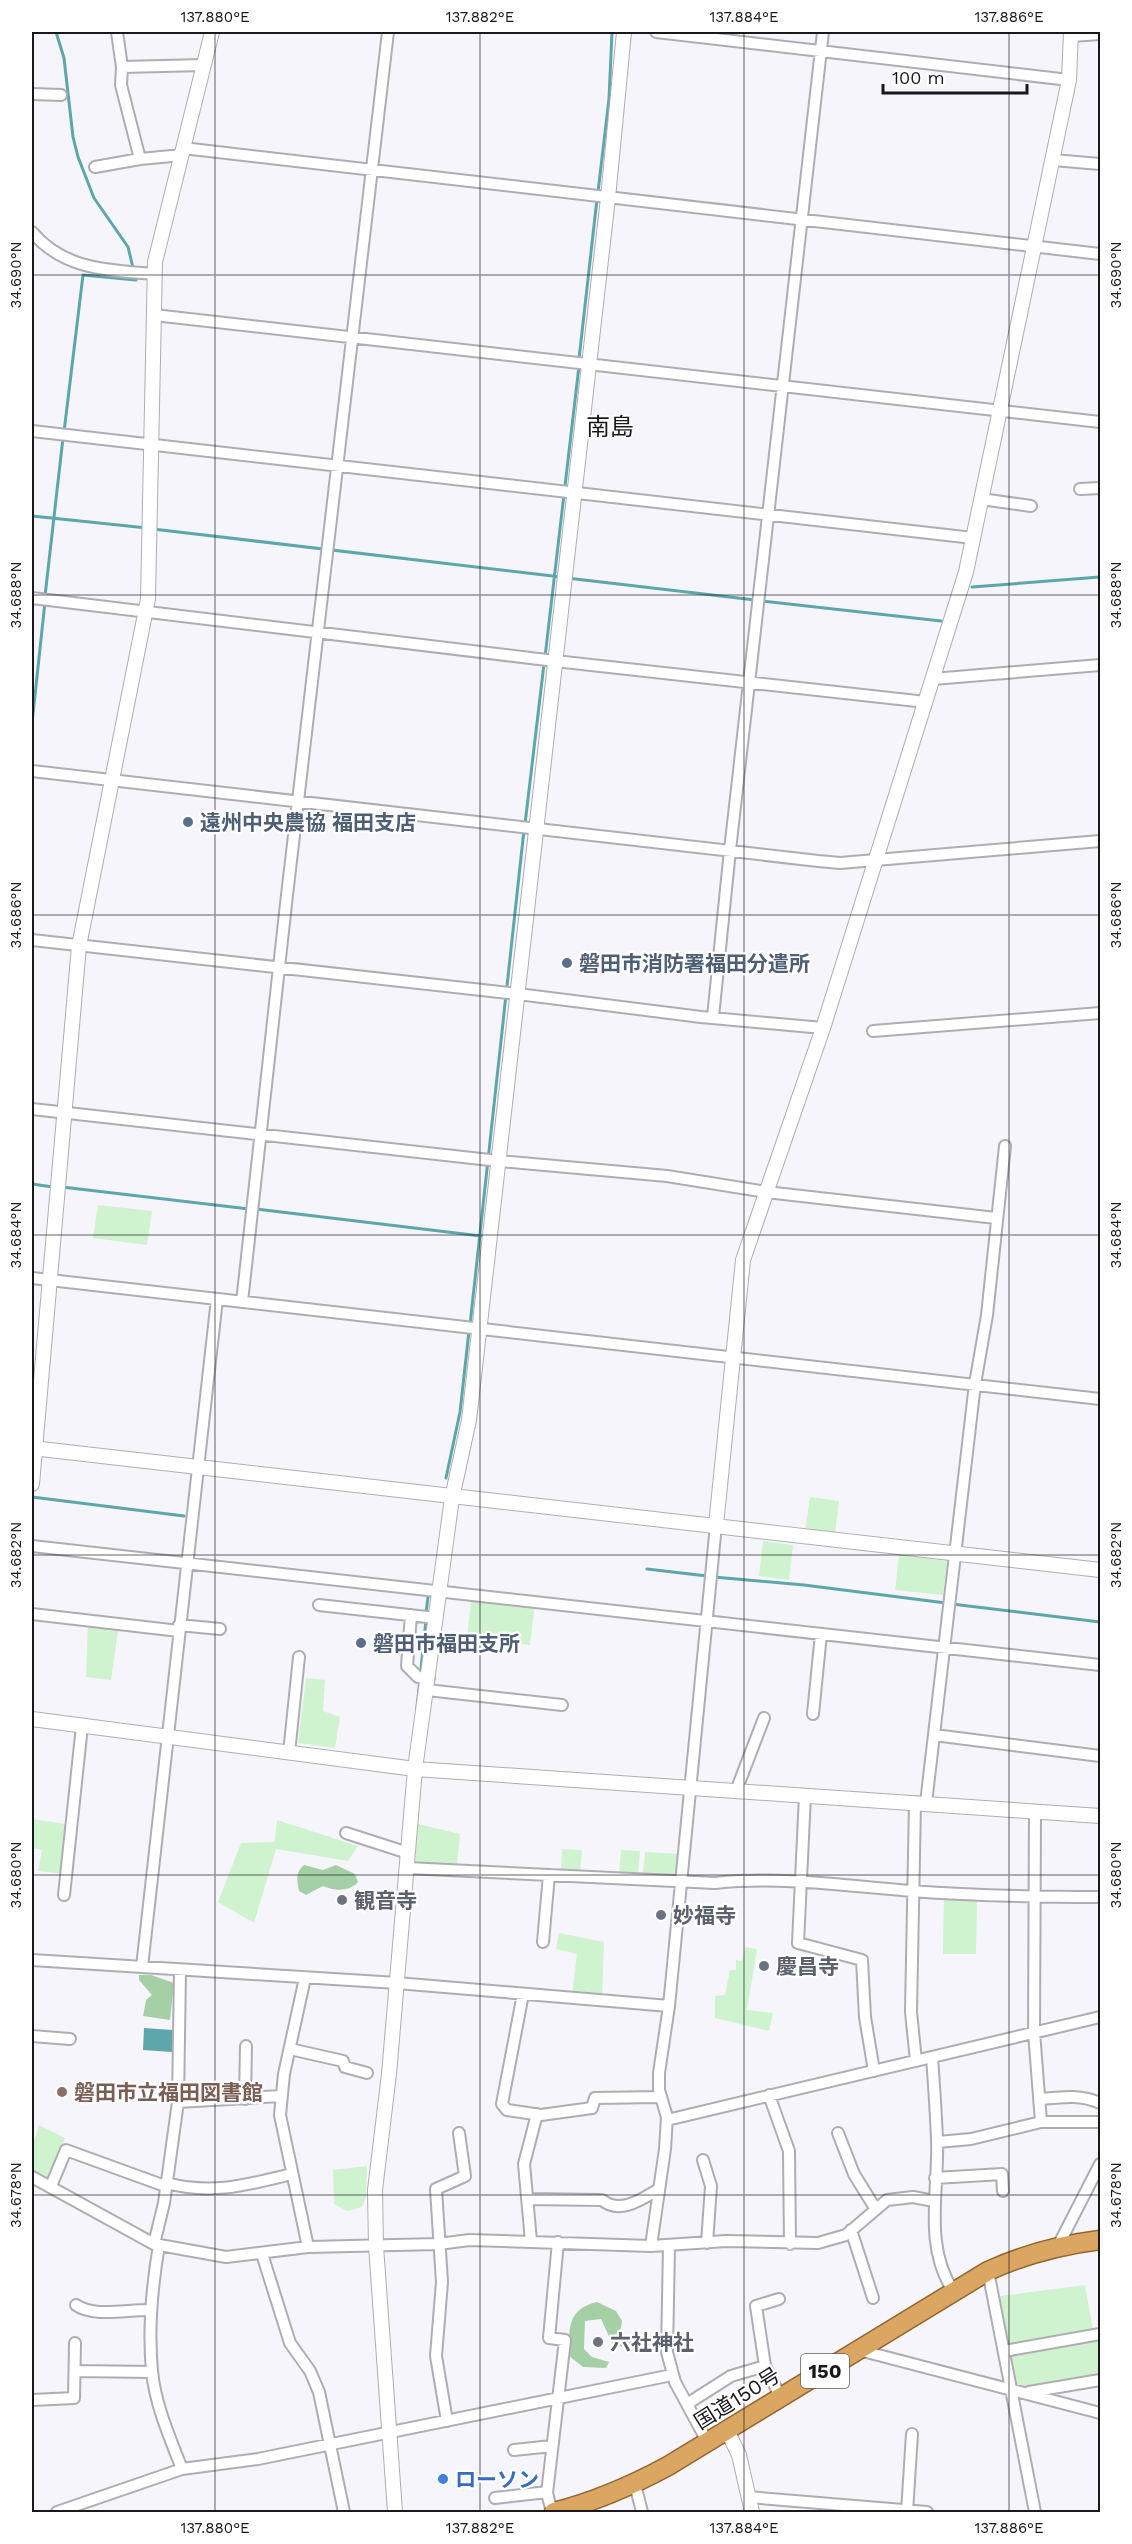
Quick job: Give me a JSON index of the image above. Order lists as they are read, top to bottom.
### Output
{
  "streets": {
    "highway": ["150", "国道150号"]
  },
  "districts": ["南島"],
  "places": [
    "遠州中央農協 福田支店",
    "磐田市消防署福田分遣所",
    "磐田市福田支所",
    "観音寺",
    "妙福寺",
    "慶昌寺",
    "磐田市立福田図書館",
    "六社神社",
    "ローソン"
  ],
  "scale_bar": "100 m",
  "coordinates": [
    "137.880°E",
    "137.882°E",
    "137.884°E",
    "137.886°E",
    "34.690°N",
    "34.688°N",
    "34.686°N",
    "34.684°N",
    "34.682°N",
    "34.680°N",
    "34.678°N"
  ]
}
